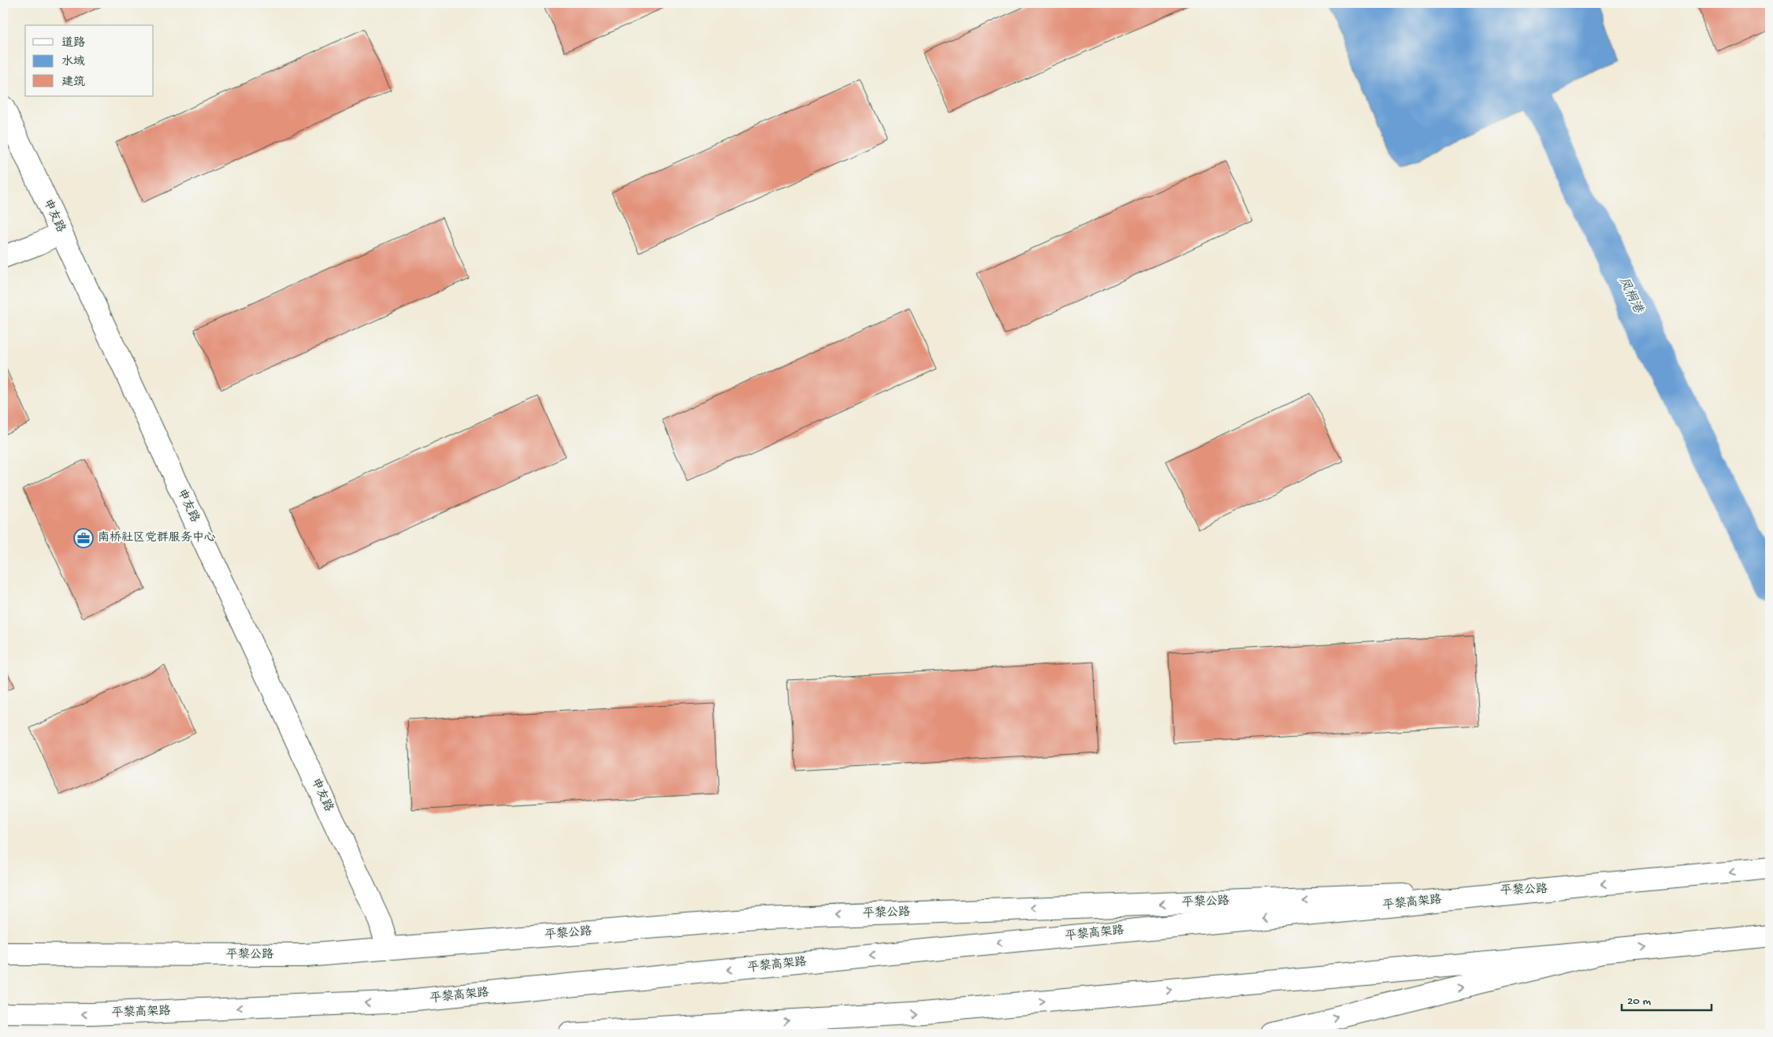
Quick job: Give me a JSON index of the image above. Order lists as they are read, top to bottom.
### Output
{
  "streets": {
    "main road": ["申友路", "平黎公路", "平黎高架路"]
  },
  "crossings": [
    ["申友路", "平黎公路"],
    ["平黎公路", "平黎高架路"]
  ],
  "water": ["凤桐港"],
  "places": {
    "office": ["南桥社区党群服务中心"]
  },
  "legend": ["道路", "水域", "建筑"],
  "scale_bar": "20 m"
}
